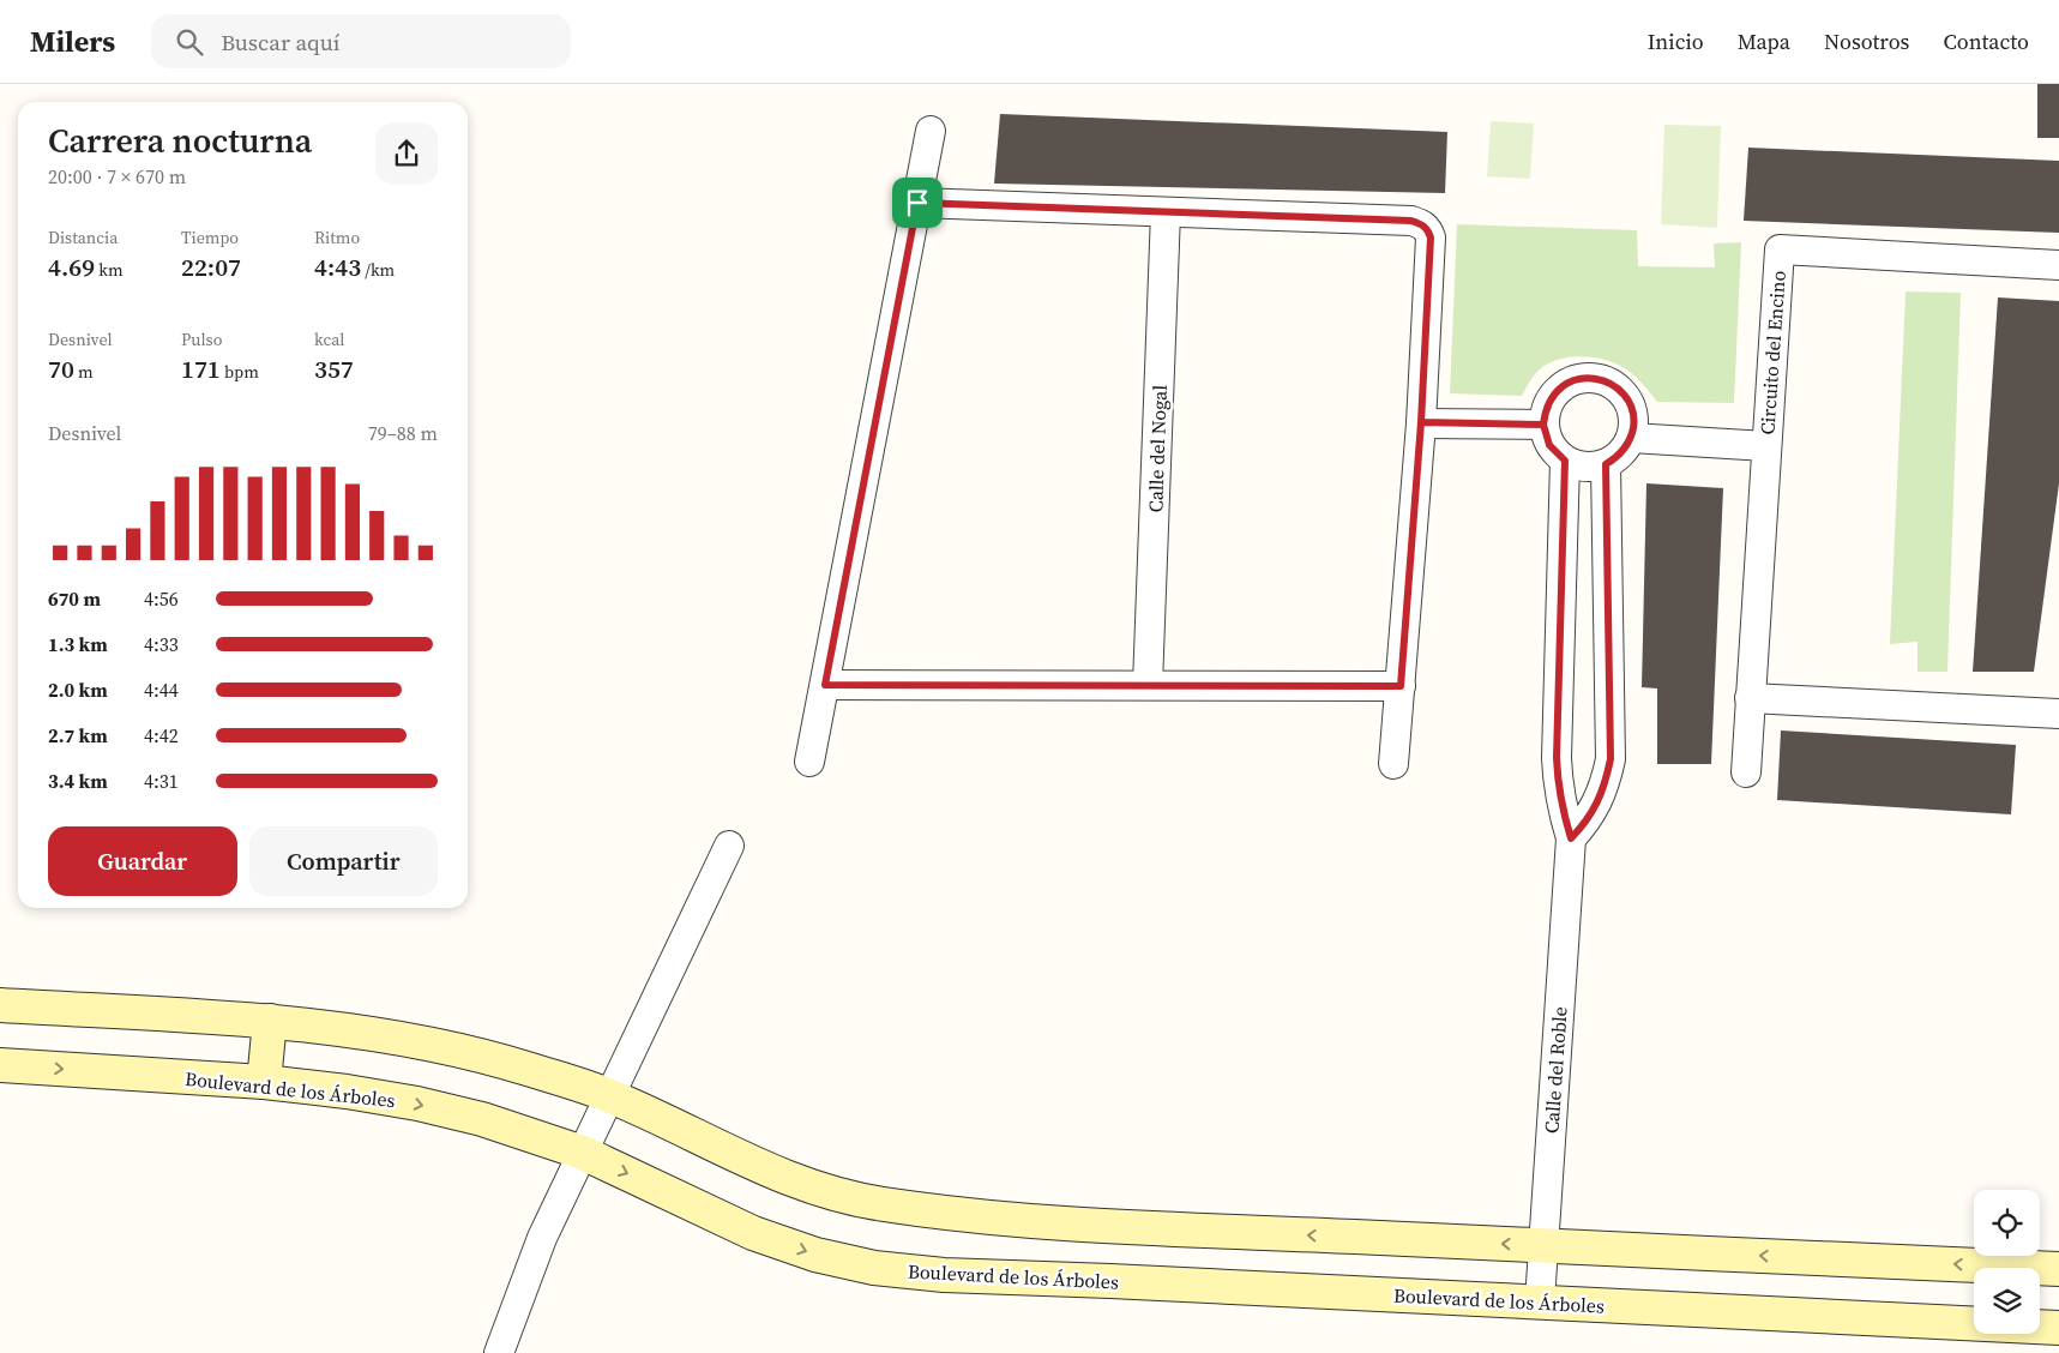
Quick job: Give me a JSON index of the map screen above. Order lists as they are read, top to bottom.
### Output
{
  "streets": {
    "main road": ["Boulevard de los Árboles"],
    "street": ["Circuito del Encino", "Calle del Nogal", "Calle del Roble"]
  },
  "crossings": [
    ["Calle del Roble", "Boulevard de los Árboles"]
  ],
  "page": {
    "header": "Milers",
    "search": "Buscar aquí",
    "nav": [
      "Inicio",
      "Mapa",
      "Nosotros",
      "Contacto"
    ],
    "heading": ["Carrera nocturna", "20:00 · 7 × 670 m"],
    "stats": [
      ["Distancia", "4.69 km"],
      ["Tiempo", "22:07"],
      ["Ritmo", "4:43 /km"],
      ["Desnivel", "70 m"],
      ["Pulso", "171 bpm"],
      ["kcal", "357"]
    ],
    "chart": ["Desnivel", "79–88 m"],
    "list": [
      {
        "name": "670 m",
        "note": "4:56"
      },
      {
        "name": "1.3 km",
        "note": "4:33"
      },
      {
        "name": "2.0 km",
        "note": "4:44"
      },
      {
        "name": "2.7 km",
        "note": "4:42"
      },
      {
        "name": "3.4 km",
        "note": "4:31"
      }
    ],
    "buttons": ["Guardar", "Compartir"]
  }
}
